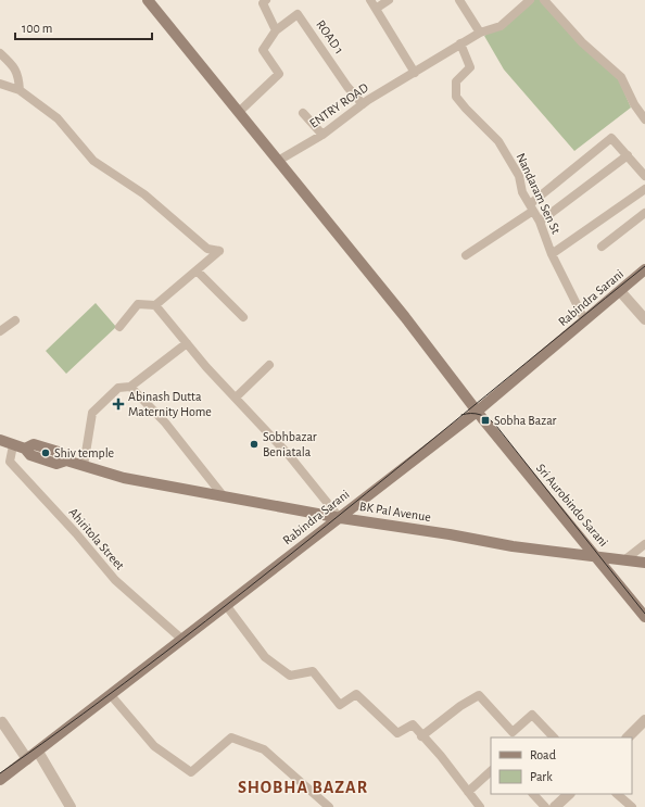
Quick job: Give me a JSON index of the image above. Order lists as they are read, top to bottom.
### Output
{
  "streets": {
    "main road": ["Rabindra Sarani", "Sri Aurobindo Sarani", "BK Pal Avenue"],
    "street": [
      "ROAD 1",
      "ENTRY ROAD",
      "Nandaram Sen St",
      "Ahiritola Street"
    ]
  },
  "crossings": [
    ["ROAD 1", "ENTRY ROAD"],
    ["ENTRY ROAD", "Nandaram Sen St"],
    ["ENTRY ROAD", "Sri Aurobindo Sarani"],
    ["Nandaram Sen St", "Rabindra Sarani"],
    ["Rabindra Sarani", "Sri Aurobindo Sarani"],
    ["Rabindra Sarani", "BK Pal Avenue"],
    ["Rabindra Sarani", "Ahiritola Street"],
    ["Sri Aurobindo Sarani", "BK Pal Avenue"],
    ["BK Pal Avenue", "Ahiritola Street"]
  ],
  "districts": ["SHOBHA BAZAR"],
  "places": {
    "health": ["Abinash Dutta Maternity Home"],
    "transit": ["Sobha Bazar"],
    "other": ["Sobhbazar Beniatala", "Shiv temple"]
  },
  "legend": ["Road", "Park"],
  "scale_bar": "100 m"
}
